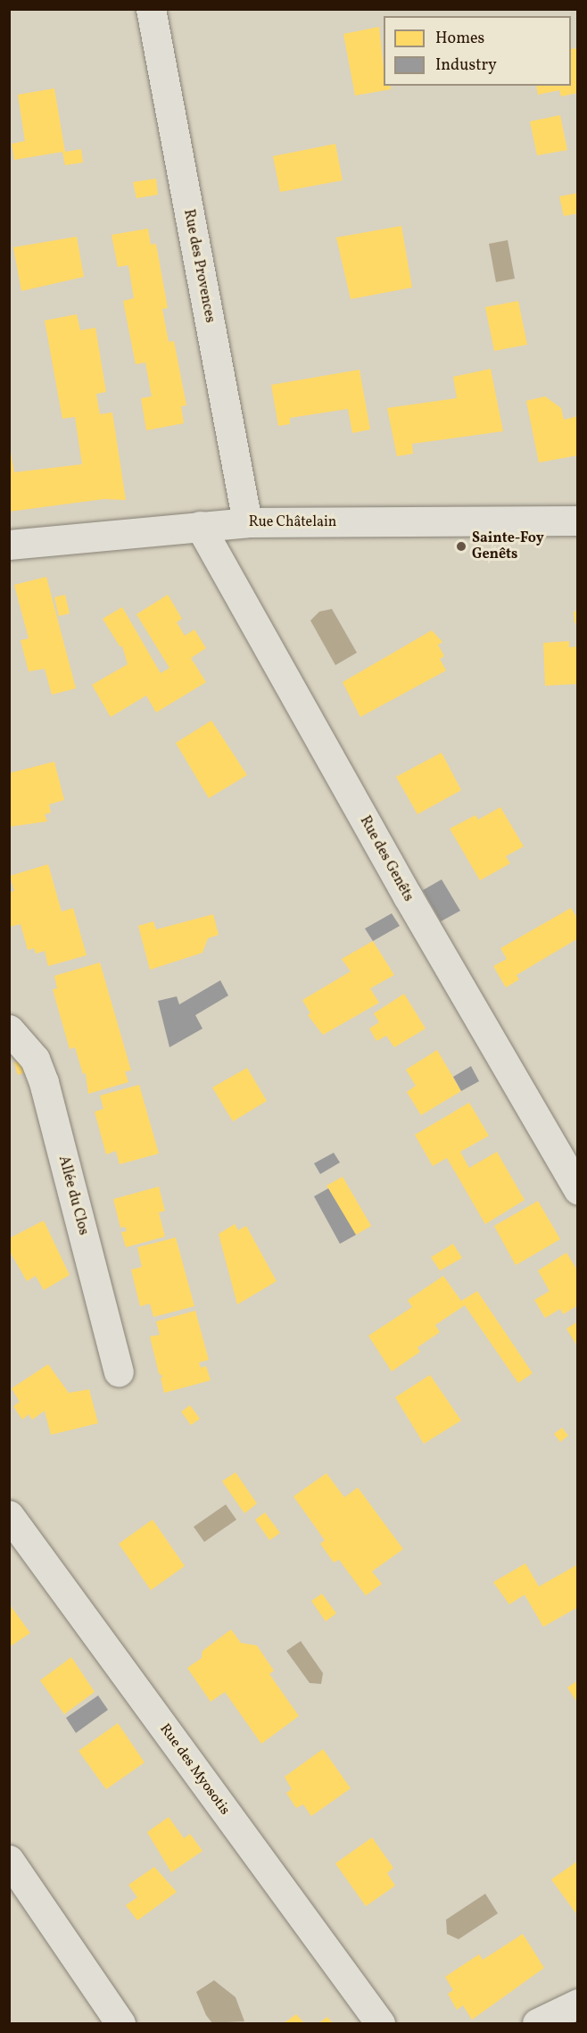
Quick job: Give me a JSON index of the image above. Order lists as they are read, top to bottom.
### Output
{
  "streets": {
    "street": [
      "Rue des Provences",
      "Rue Châtelain",
      "Rue des Genêts",
      "Allée du Clos",
      "Rue des Myosotis"
    ]
  },
  "crossings": [
    ["Rue des Provences", "Rue Châtelain"],
    ["Rue Châtelain", "Rue des Genêts"]
  ],
  "places": ["Sainte-Foy Genêts"],
  "legend": ["Homes", "Industry"]
}
